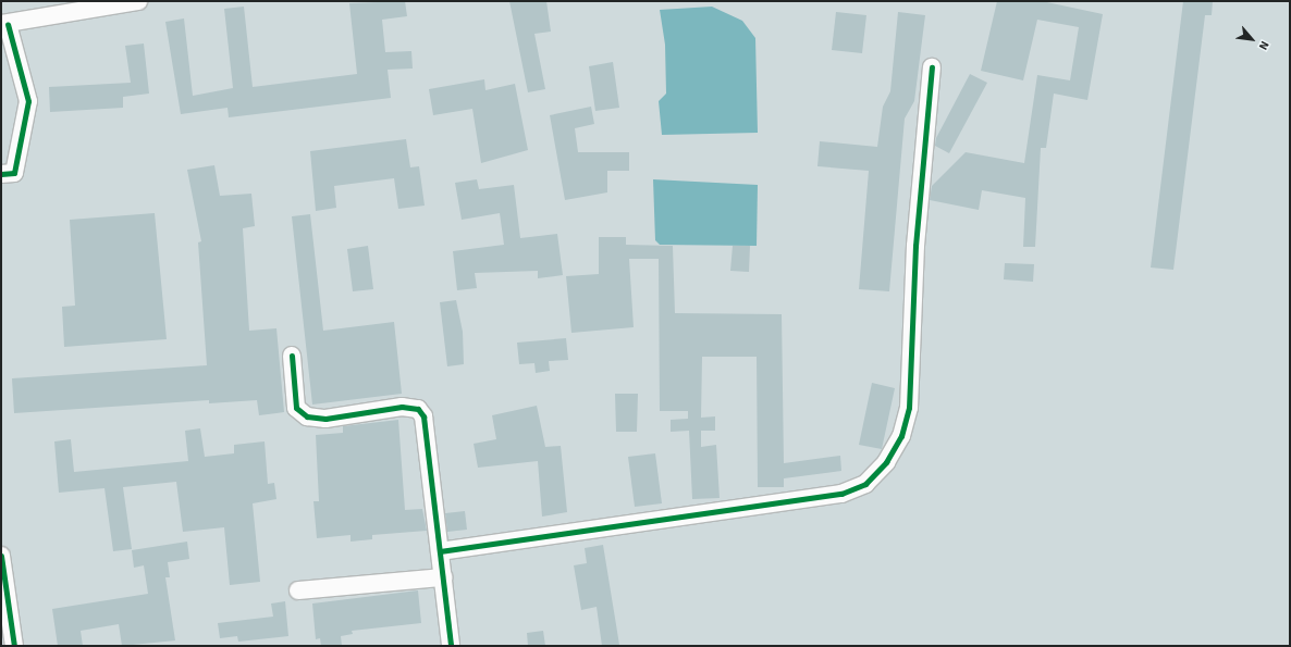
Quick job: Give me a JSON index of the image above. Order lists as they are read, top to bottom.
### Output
{
  "north": "bottom right"
}
